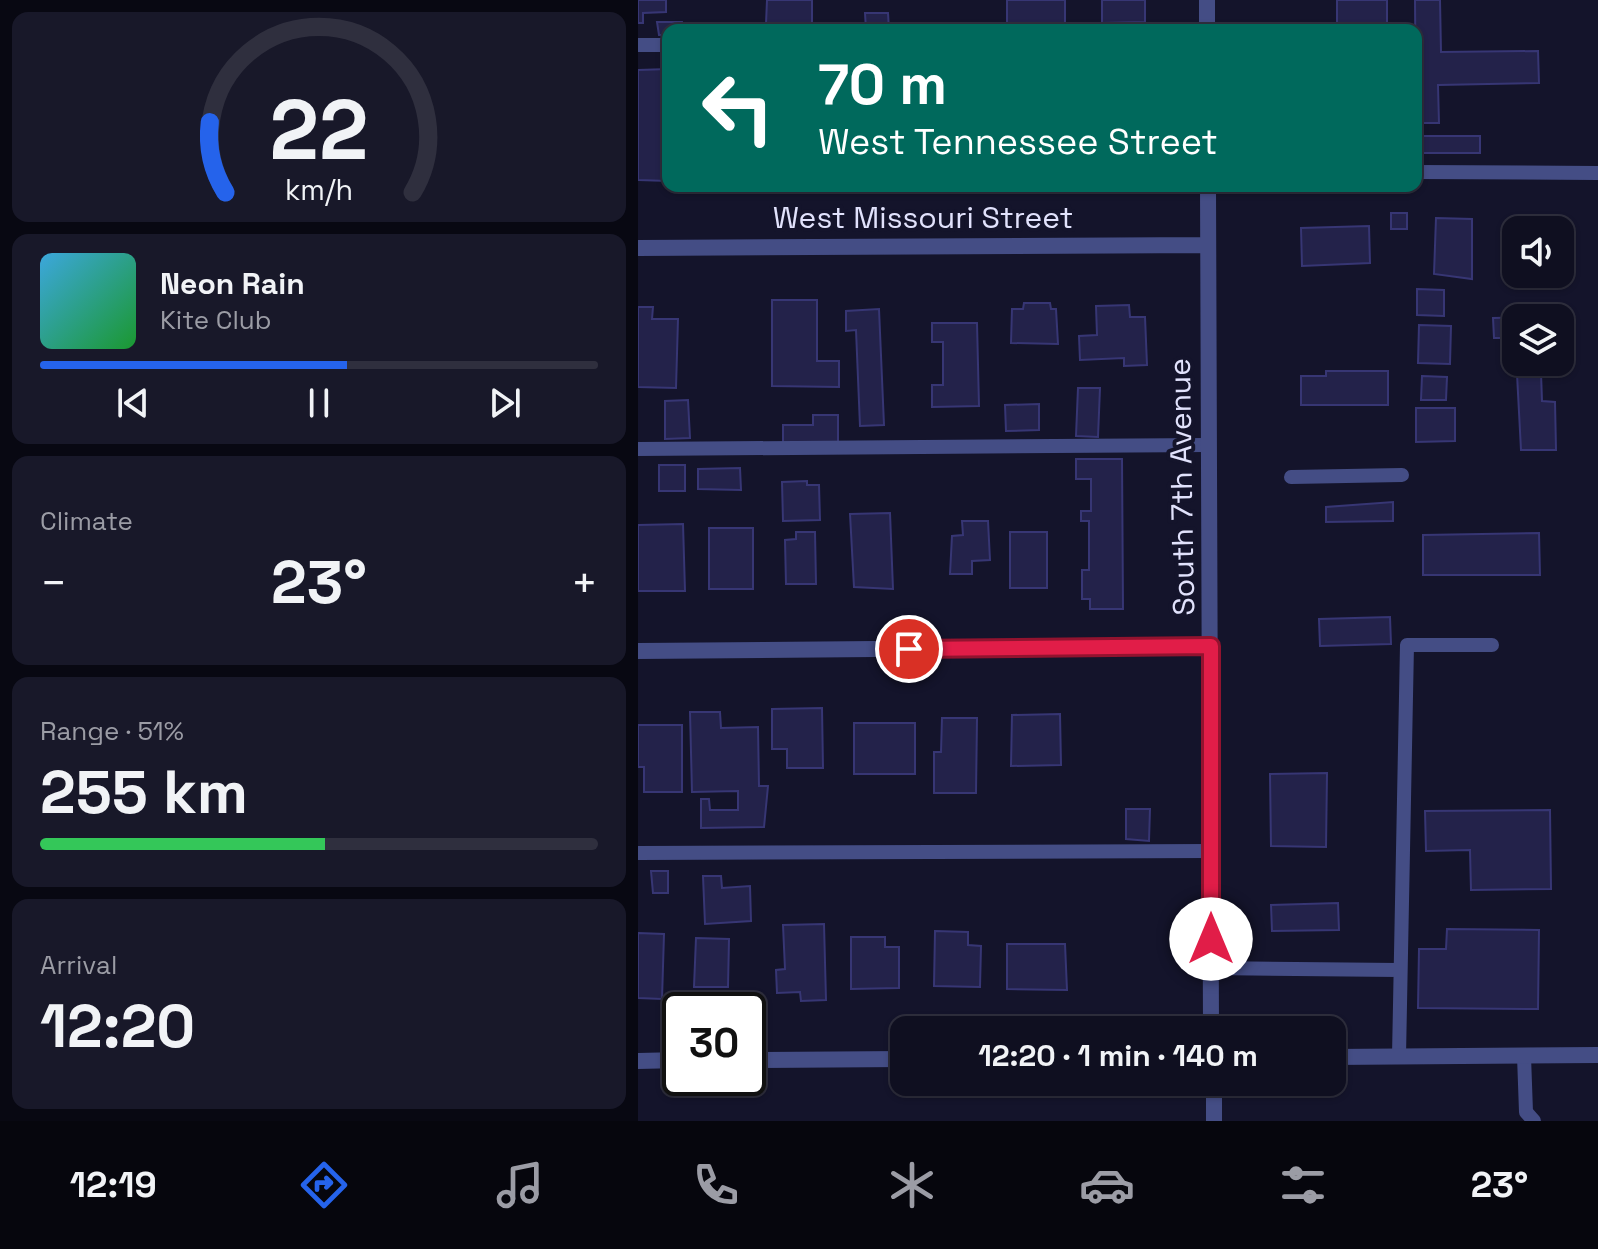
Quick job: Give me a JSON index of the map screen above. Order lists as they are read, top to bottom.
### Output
{
  "streets": {
    "street": ["West Missouri Street", "South 7th Avenue"]
  },
  "crossings": [
    ["West Missouri Street", "South 7th Avenue"]
  ],
  "page": {
    "turn": ["70 m", "West Tennessee Street"],
    "song": ["Neon Rain", "Kite Club"],
    "tile": [
      "Climate",
      ["Range · 51%", "255 km"],
      ["Arrival", "12:20"]
    ],
    "heat": ["−", "23°", "+"],
    "limit": "30",
    "trip": "12:20 · 1 min · 140 m",
    "tabs": ["12:19", "23°"],
    "gauge": ["22", "km/h"]
  }
}
